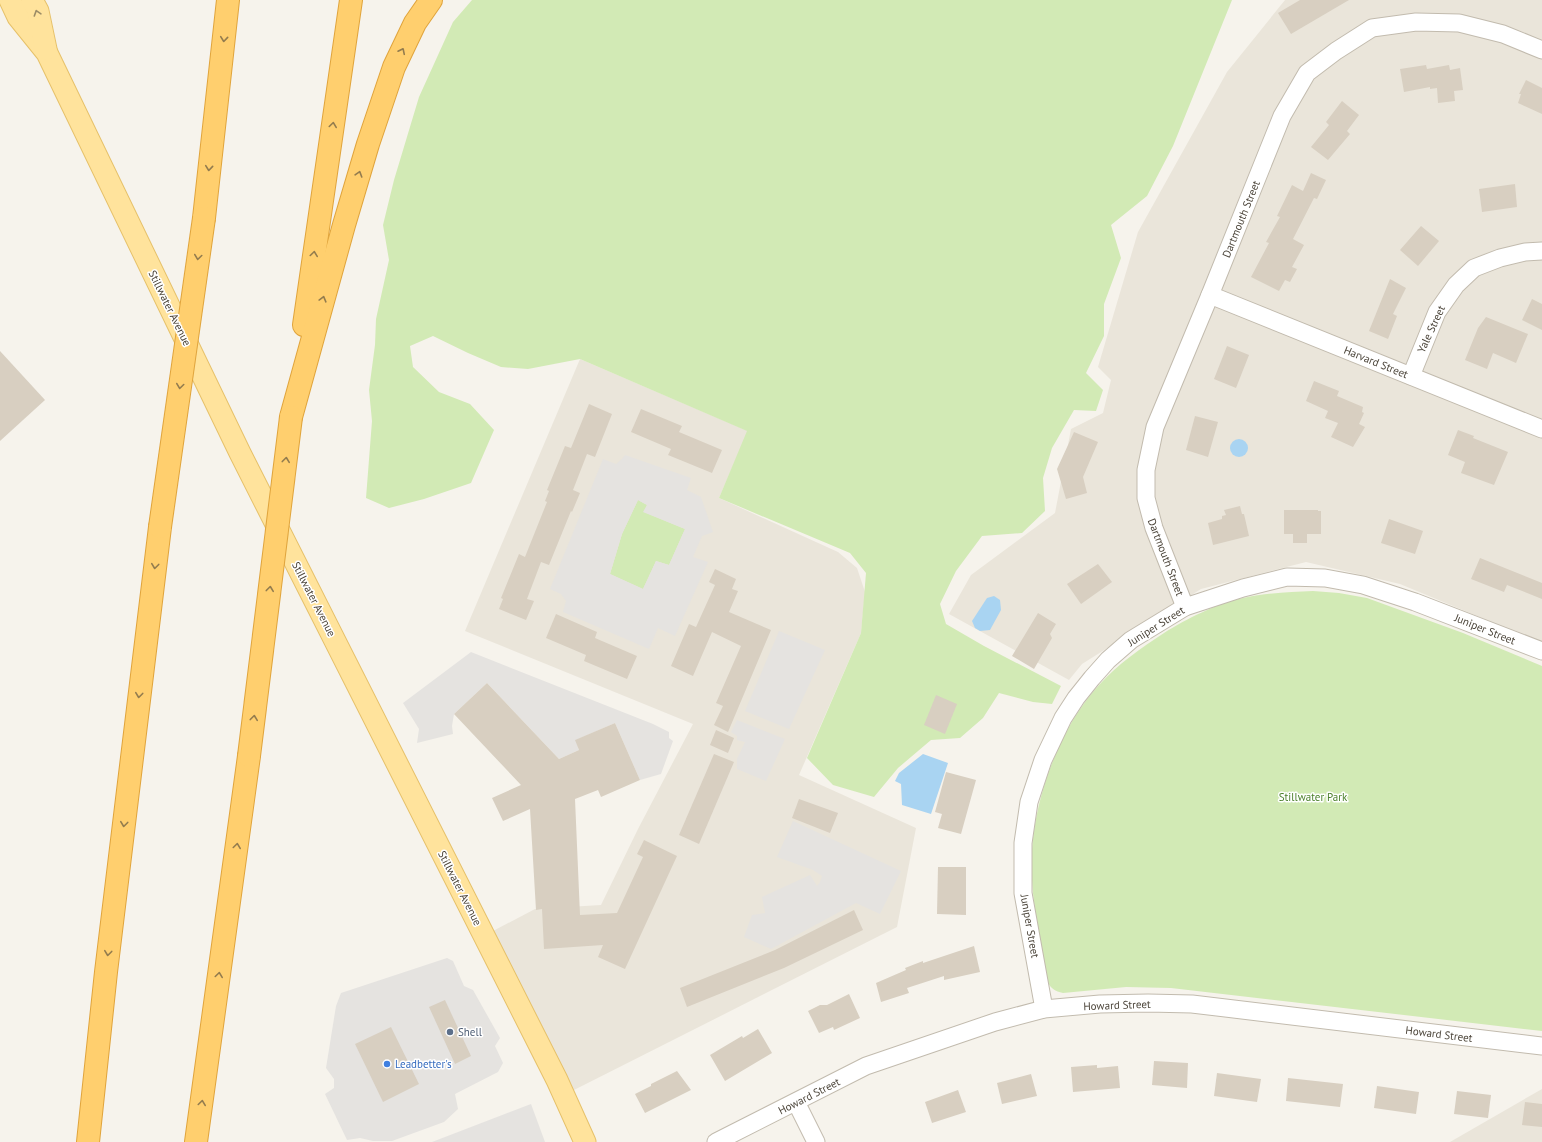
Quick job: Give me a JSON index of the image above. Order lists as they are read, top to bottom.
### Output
{
  "streets": {
    "main road": ["Stillwater Avenue"],
    "street": [
      "Dartmouth Street",
      "Yale Street",
      "Harvard Street",
      "Juniper Street",
      "Howard Street"
    ]
  },
  "crossings": [
    ["Dartmouth Street", "Harvard Street"],
    ["Dartmouth Street", "Juniper Street"],
    ["Yale Street", "Harvard Street"],
    ["Juniper Street", "Howard Street"]
  ],
  "parks": ["Stillwater Park"],
  "places": ["Shell", "Leadbetter's"]
}
